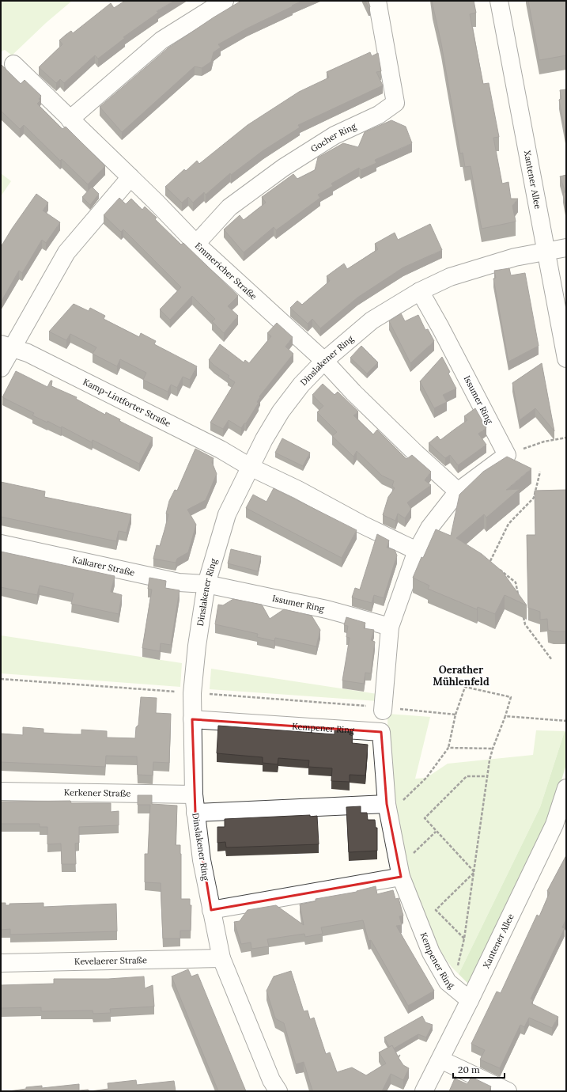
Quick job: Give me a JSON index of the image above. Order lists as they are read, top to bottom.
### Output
{
  "streets": {
    "street": [
      "Gocher Ring",
      "Xantener Allee",
      "Emmericher Straße",
      "Dinslakener Ring",
      "Issumer Ring",
      "Kamp-Lintforter Straße",
      "Kalkarer Straße",
      "Kempener Ring",
      "Kerkener Straße",
      "Kevelaerer Straße"
    ]
  },
  "crossings": [
    ["Gocher Ring", "Emmericher Straße"],
    ["Xantener Allee", "Dinslakener Ring"],
    ["Xantener Allee", "Kempener Ring"],
    ["Emmericher Straße", "Dinslakener Ring"],
    ["Dinslakener Ring", "Issumer Ring"],
    ["Dinslakener Ring", "Kamp-Lintforter Straße"],
    ["Dinslakener Ring", "Kalkarer Straße"],
    ["Dinslakener Ring", "Kempener Ring"],
    ["Dinslakener Ring", "Kerkener Straße"],
    ["Dinslakener Ring", "Kevelaerer Straße"],
    ["Issumer Ring", "Kalkarer Straße"]
  ],
  "districts": ["Oerather Mühlenfeld"],
  "scale_bar": "20 m"
}
